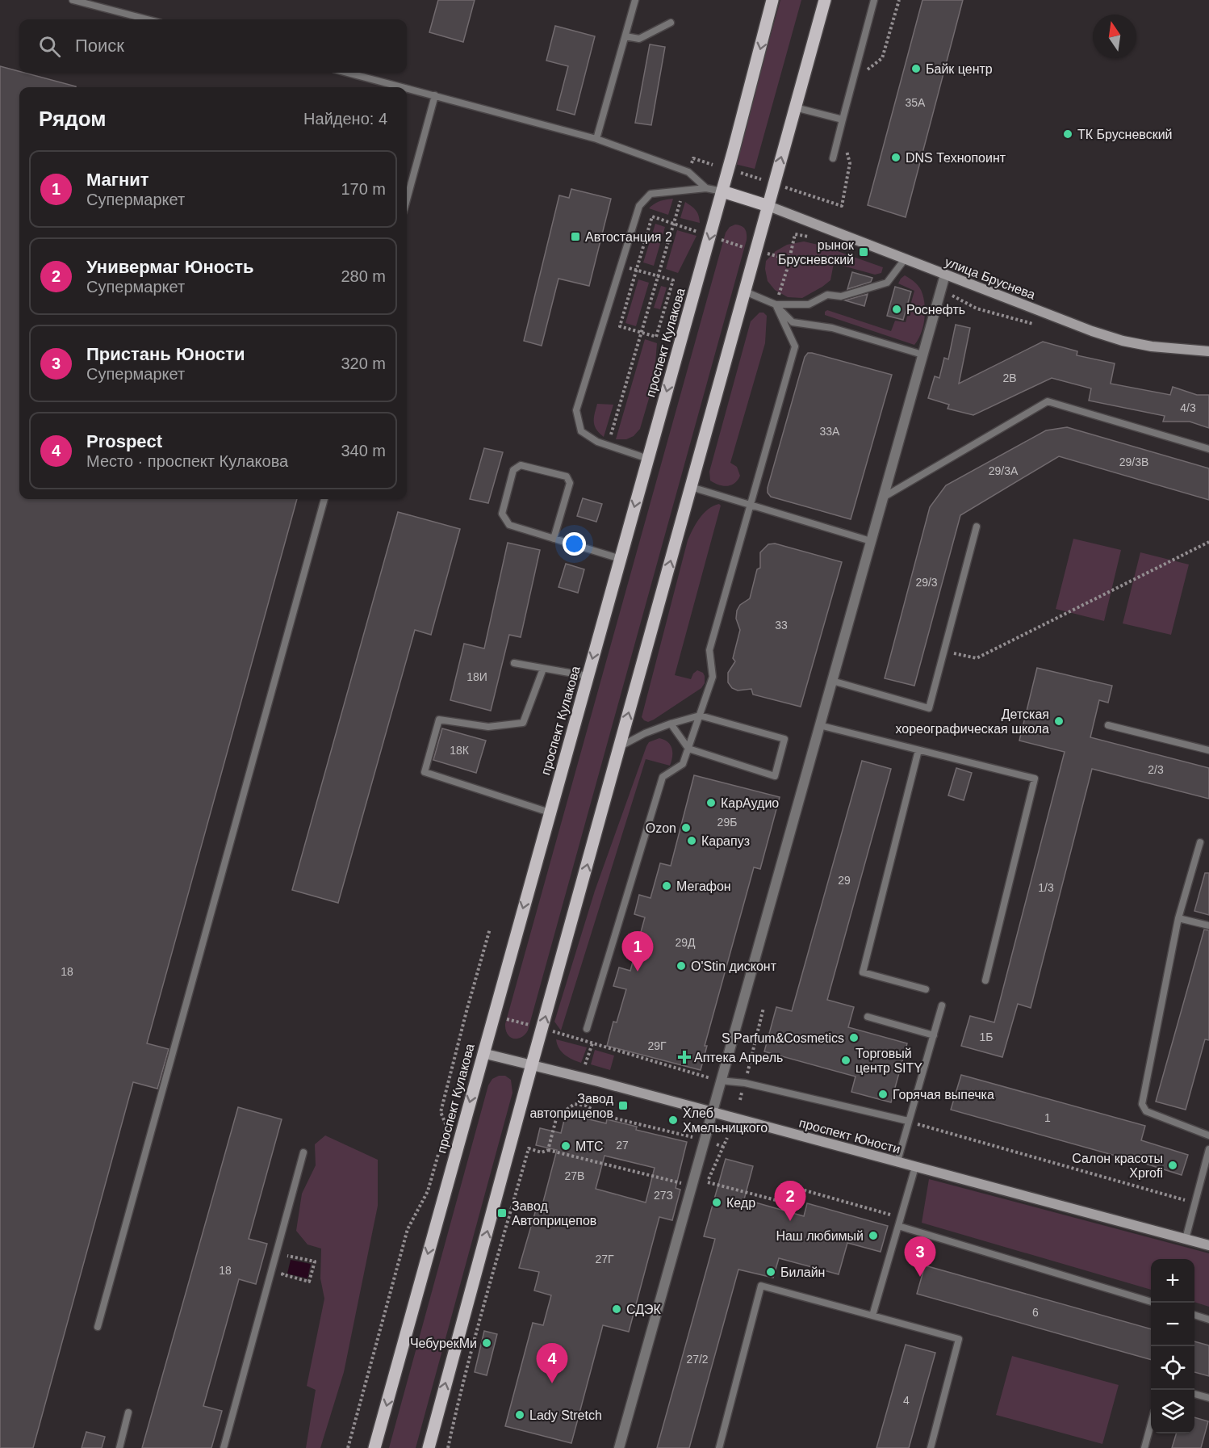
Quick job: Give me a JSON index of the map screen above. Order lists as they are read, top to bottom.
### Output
{
  "streets": {
    "main road": ["улица Бруснева", "проспект Кулакова", "проспект Юности"]
  },
  "crossings": [
    ["проспект Кулакова", "проспект Юности"]
  ],
  "places": {
    "other": [
      "Байк центр",
      "ТК Брусневский",
      "DNS Технопоинт",
      "Роснефть",
      "Детская хореографическая школа",
      "КарАудио",
      "Ozon",
      "Карапуз",
      "Мегафон",
      "O'Stin дисконт",
      "S Parfum&Cosmetics",
      "Торговый центр SITY",
      "Горячая выпечка",
      "Хлеб Хмельницкого",
      "МТС",
      "Салон красоты Xprofi",
      "Кедр",
      "Наш любимый",
      "Билайн",
      "СДЭК",
      "ЧебурекМи",
      "Lady Stretch"
    ],
    "transit": [
      "Автостанция 2",
      "рынок Брусневский",
      "Завод автоприцепов",
      "Завод Автоприцепов"
    ],
    "health": ["Аптека Апрель"]
  },
  "house_numbers": [
    "35А",
    "2В",
    "4/3",
    "33А",
    "29/3В",
    "29/3А",
    "29/3",
    "33",
    "18И",
    "18К",
    "2/3",
    "29Б",
    "29",
    "1/3",
    "29Д",
    "18",
    "1Б",
    "29Г",
    "1",
    "27",
    "27В",
    "27З",
    "27Г",
    "18",
    "6",
    "27/2",
    "4"
  ],
  "north": "top",
  "page": {
    "search": "Поиск",
    "heading": ["Рядом", "Найдено: 4"],
    "list": [
      {
        "mark": "1",
        "name": "Магнит",
        "note": "Супермаркет",
        "value": "170 m"
      },
      {
        "mark": "2",
        "name": "Универмаг Юность",
        "note": "Супермаркет",
        "value": "280 m"
      },
      {
        "mark": "3",
        "name": "Пристань Юности",
        "note": "Супермаркет",
        "value": "320 m"
      },
      {
        "mark": "4",
        "name": "Prospect",
        "note": "Место · проспект Кулакова",
        "value": "340 m"
      }
    ],
    "pins": [
      "1",
      "2",
      "3",
      "4"
    ],
    "map_buttons": ["+", "−"]
  }
}
